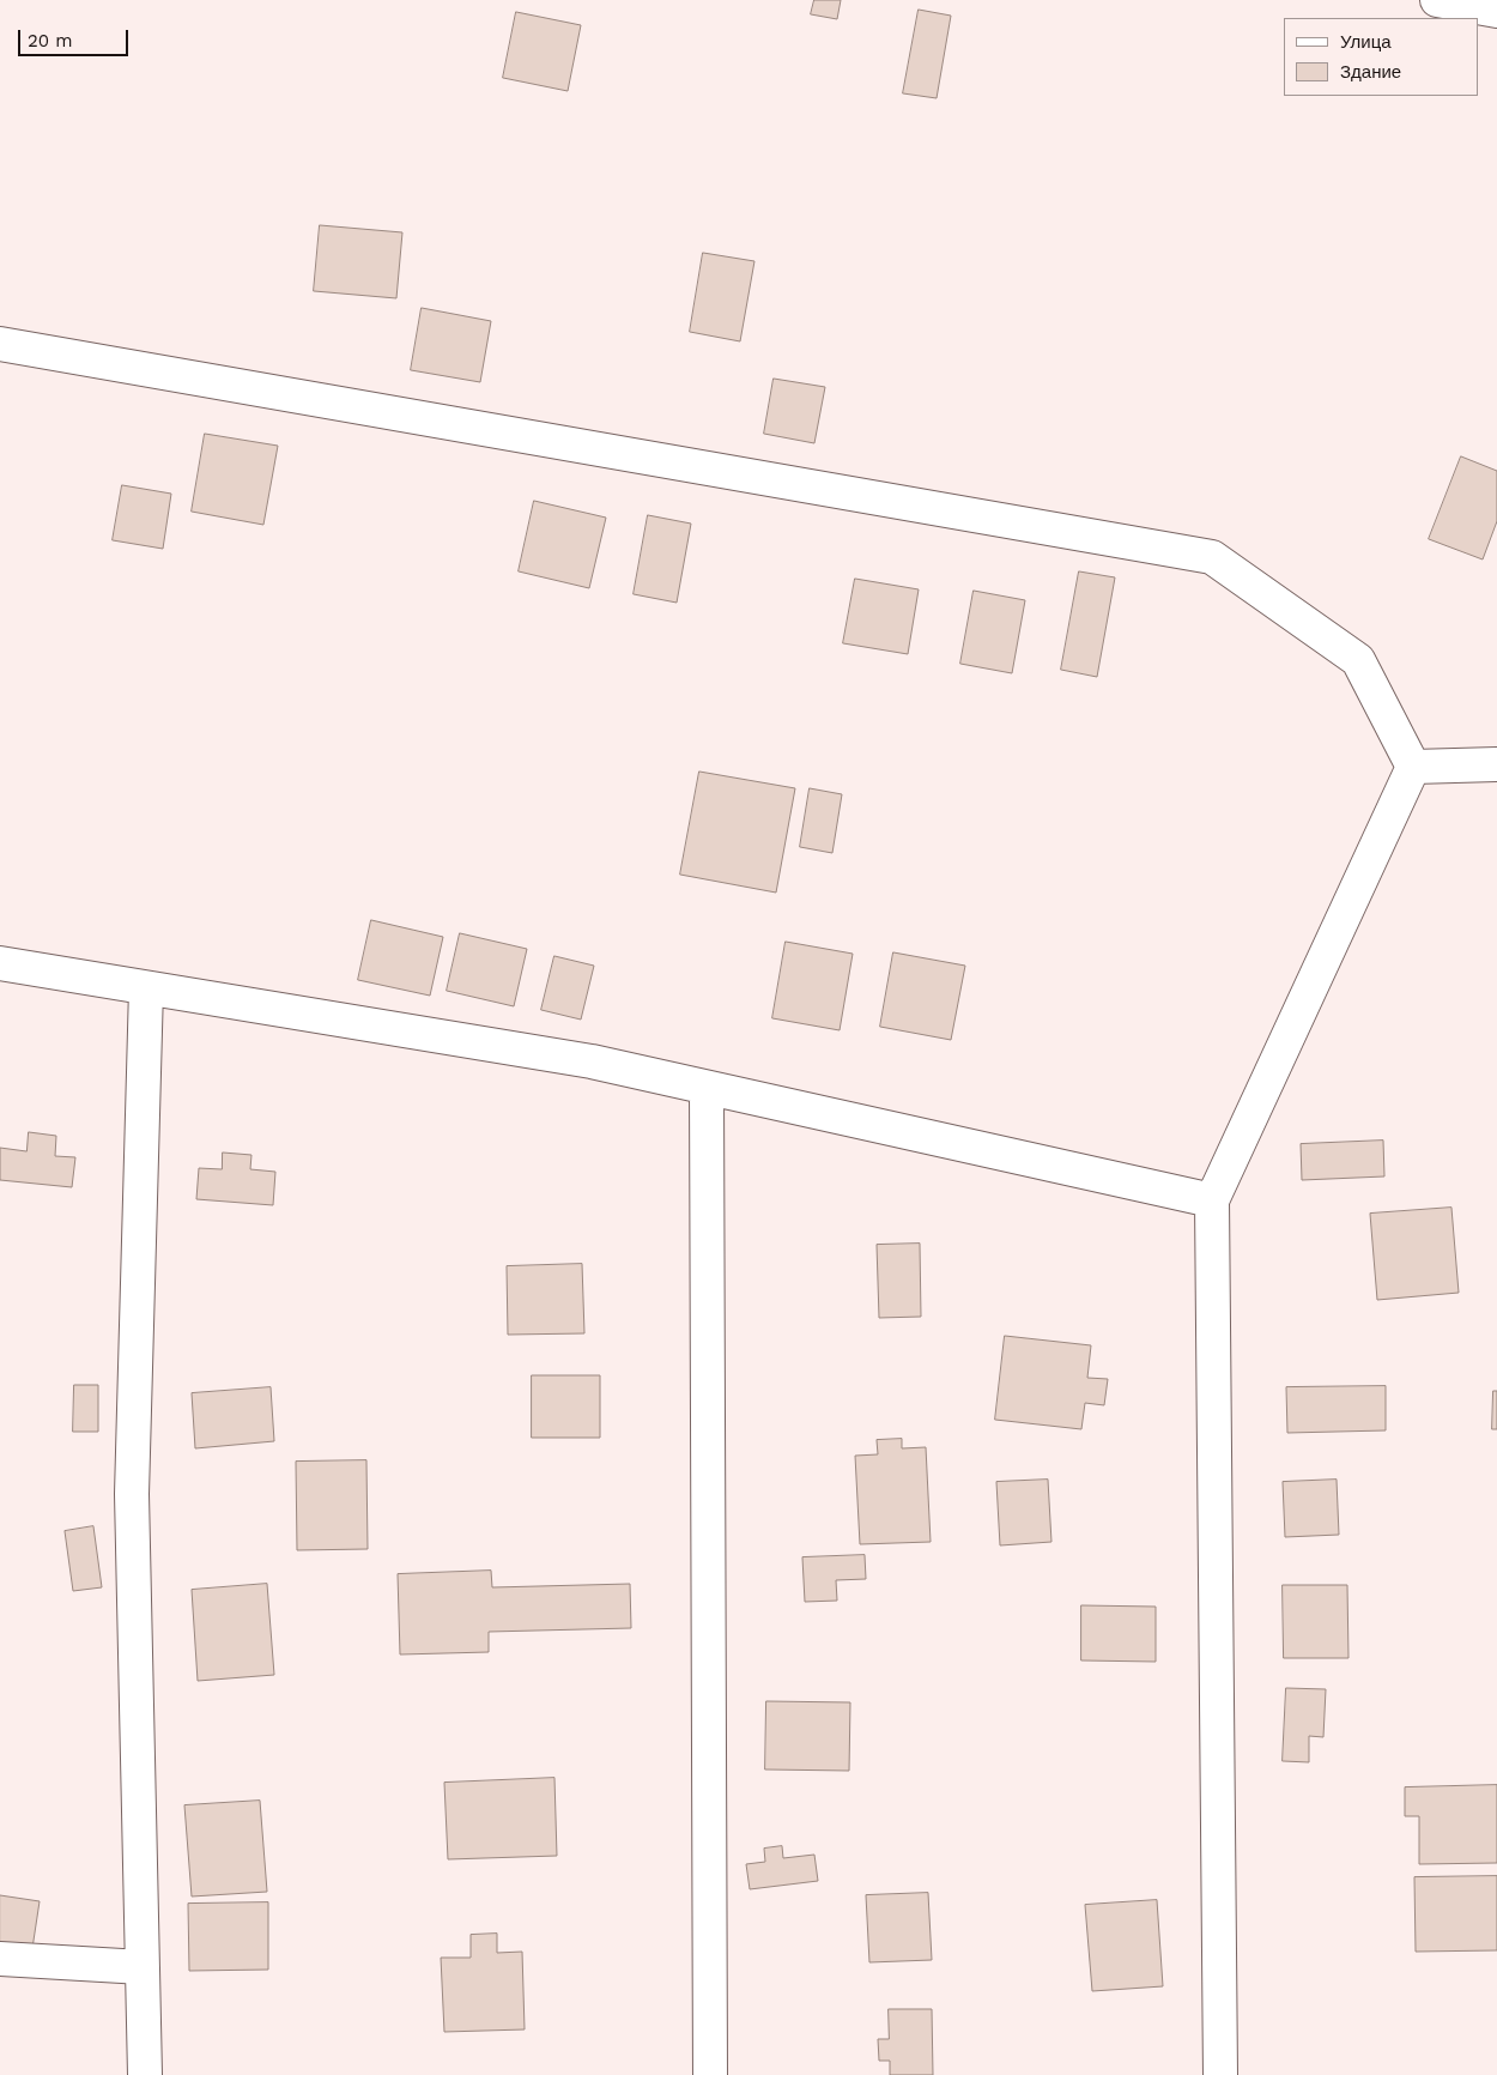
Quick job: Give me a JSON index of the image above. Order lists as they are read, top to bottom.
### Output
{
  "legend": ["Улица", "Здание"],
  "scale_bar": "20 m"
}
